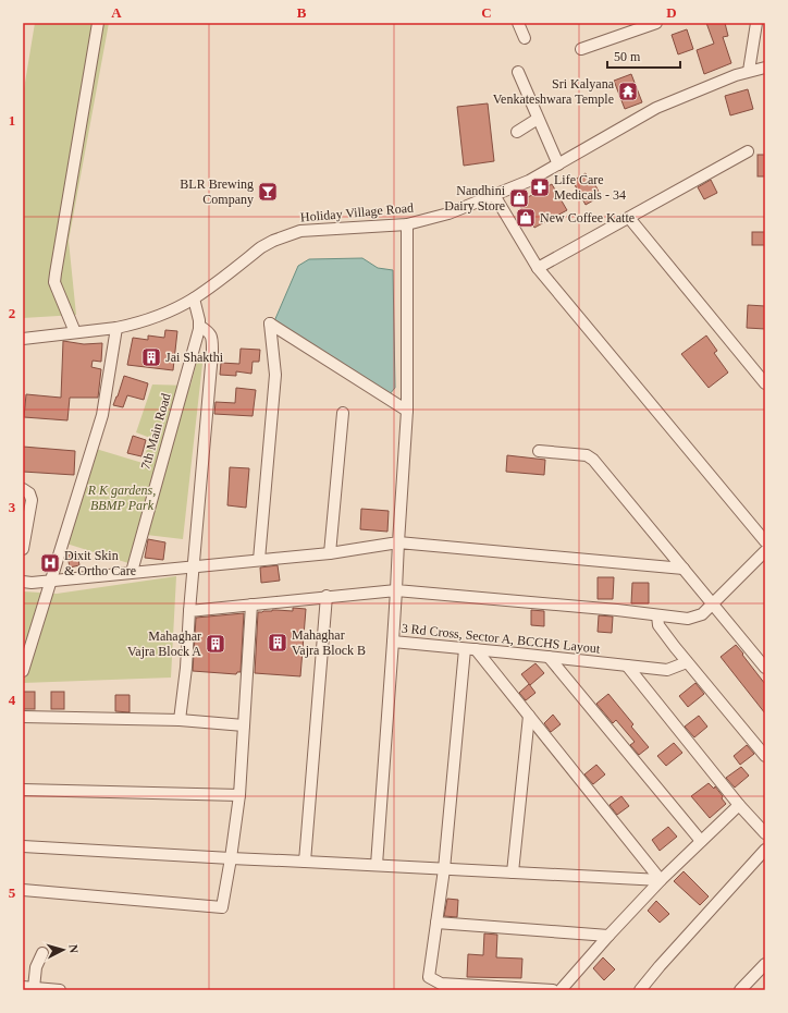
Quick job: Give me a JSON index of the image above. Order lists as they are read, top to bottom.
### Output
{
  "streets": {
    "street": ["Holiday Village Road", "7th Main Road", "3 Rd Cross, Sector A, BCCHS Layout"]
  },
  "crossings": [
    ["Holiday Village Road", "7th Main Road"],
    ["Holiday Village Road", "3 Rd Cross, Sector A, BCCHS Layout"]
  ],
  "parks": ["R K gardens, BBMP Park"],
  "places": {
    "temple": ["Sri Kalyana Venkateshwara Temple"],
    "pharmacy": ["Life Care Medicals - 34"],
    "bar": ["BLR Brewing Company"],
    "shop": ["Nandhini Dairy Store", "New Coffee Katte"],
    "building": ["Jai Shakthi", "Mahaghar Vajra Block B", "Mahaghar Vajra Block A"],
    "hospital": ["Dixit Skin & Ortho Care"]
  },
  "scale_bar": "50 m",
  "north": "right",
  "grid": {
    "columns": [
      "A",
      "B",
      "C",
      "D"
    ],
    "rows": [
      "1",
      "2",
      "3",
      "4",
      "5"
    ]
  }
}
